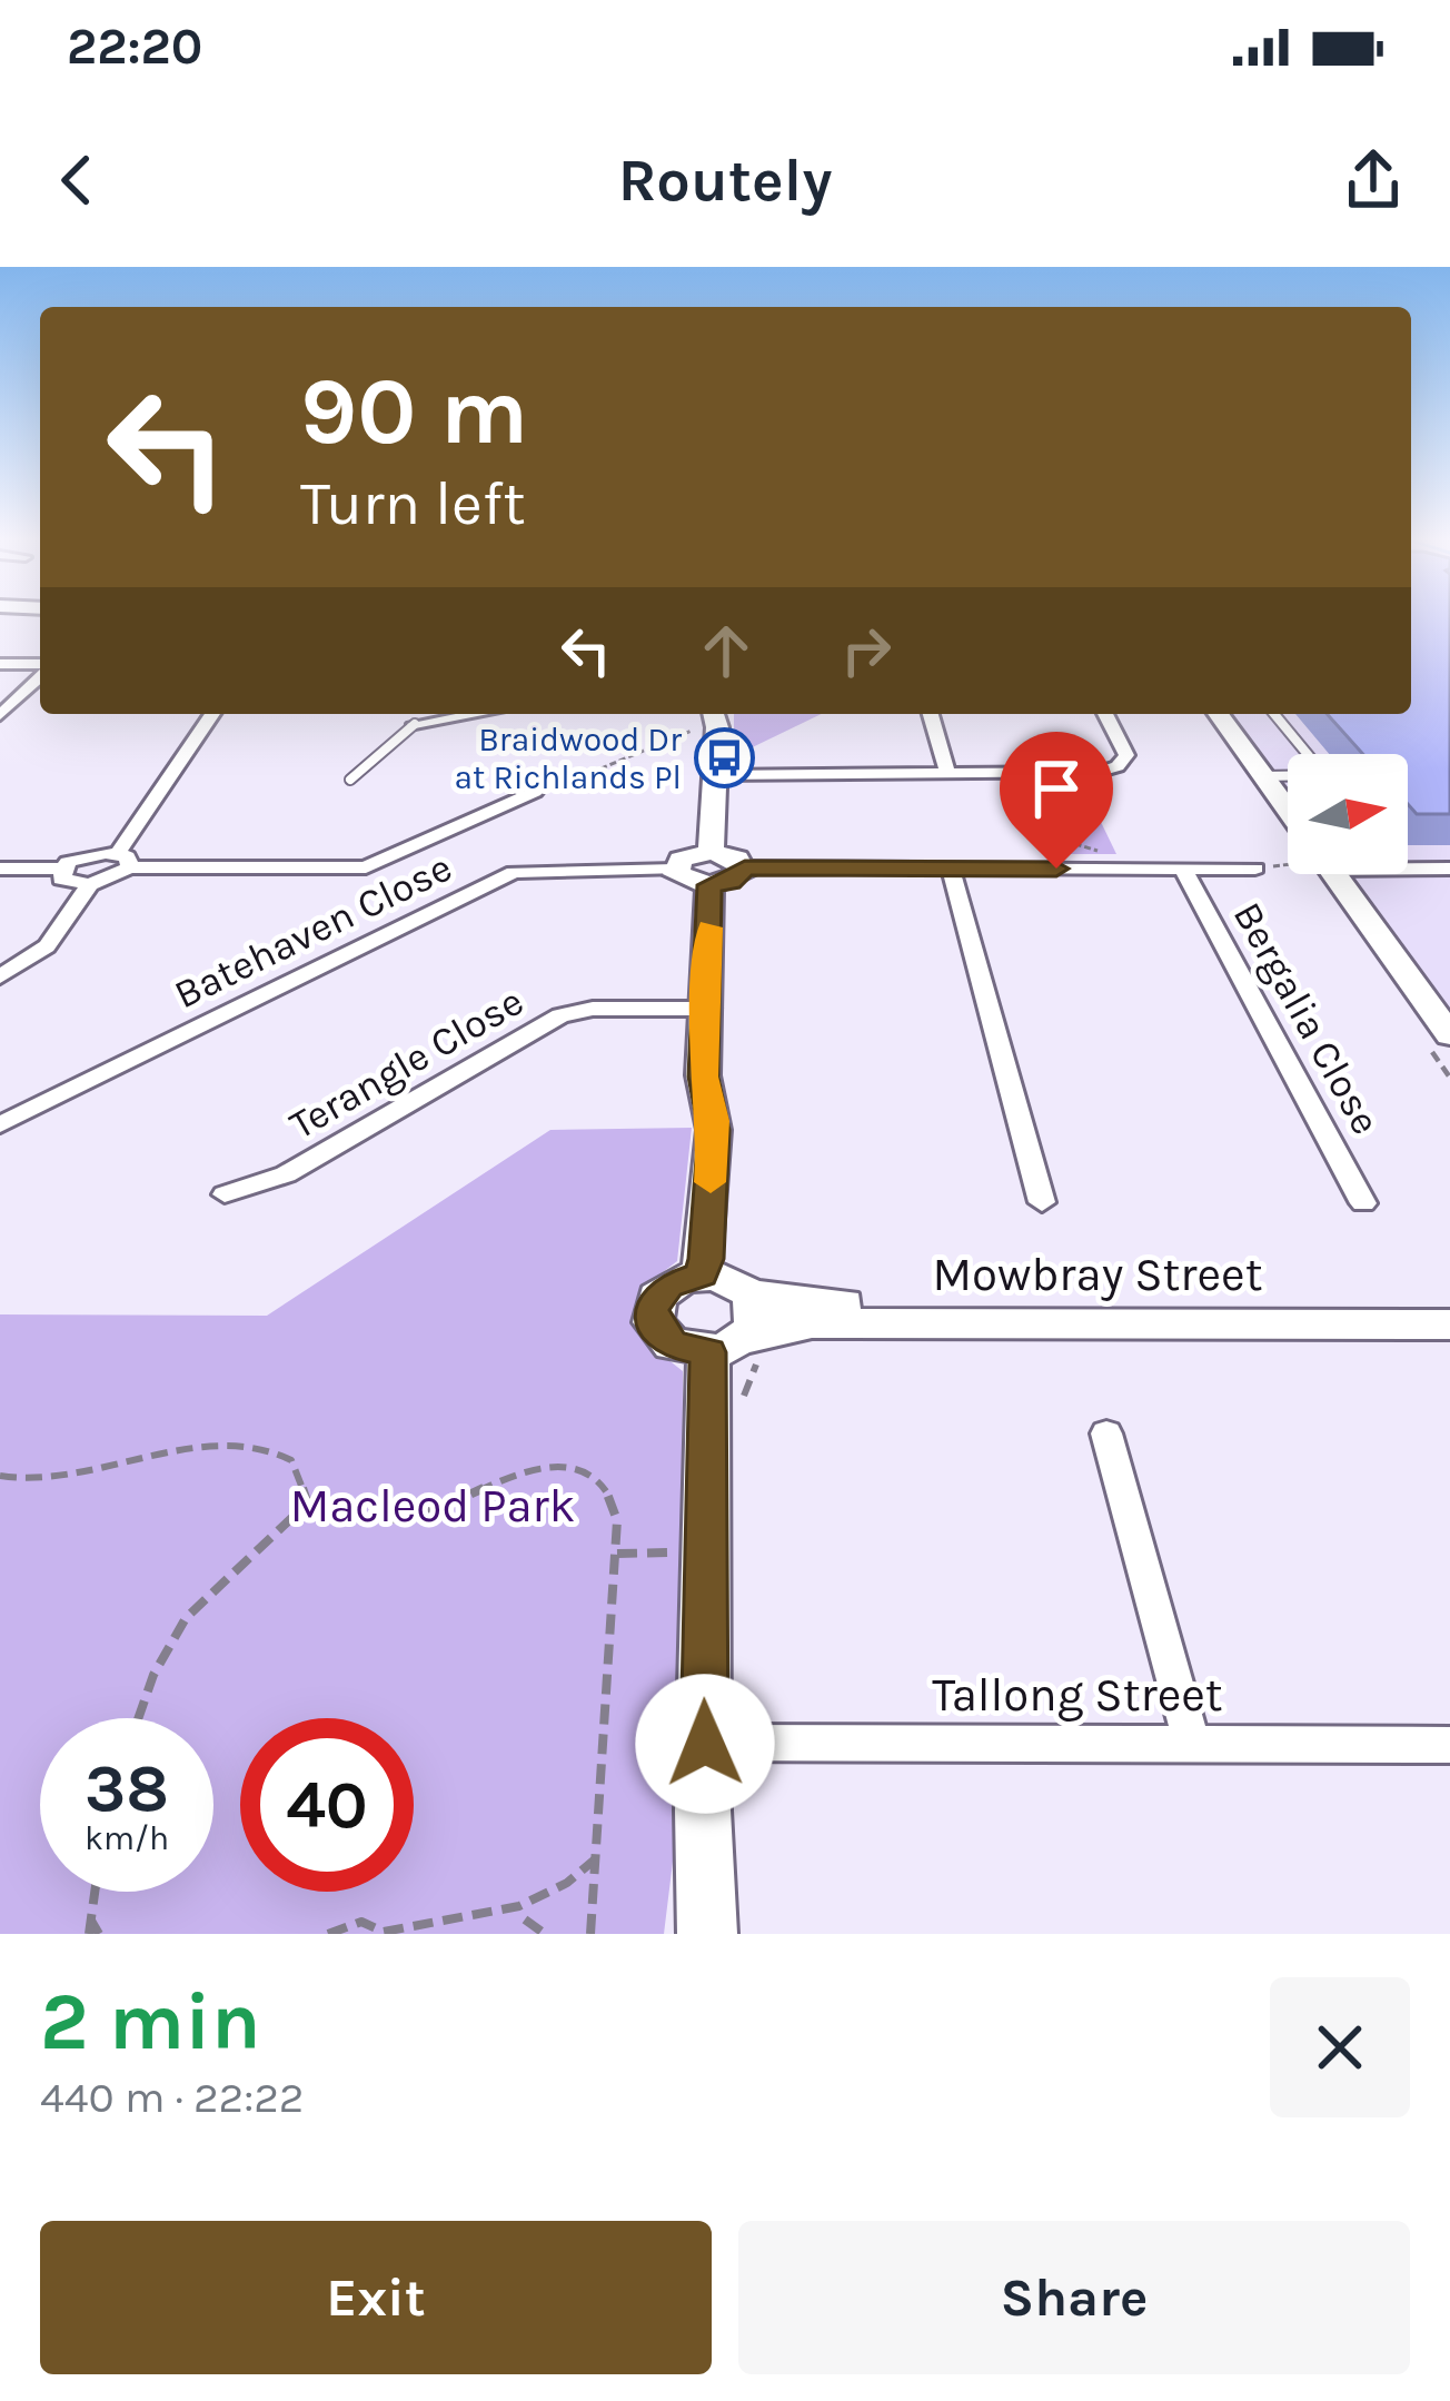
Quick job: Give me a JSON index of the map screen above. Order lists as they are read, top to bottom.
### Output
{
  "streets": {
    "street": [
      "Batehaven Close",
      "Bergalia Close",
      "Terangle Close",
      "Mowbray Street",
      "Tallong Street"
    ]
  },
  "parks": ["Macleod Park"],
  "places": {
    "bus stop": ["Braidwood Dr at Richlands Pl"]
  },
  "north": "right",
  "page": {
    "status": "22:20",
    "header": "Routely",
    "turn": ["90 m", "Turn left"],
    "speed": "38 km/h",
    "limit": "40",
    "heading": ["2 min", "440 m · 22:22"],
    "buttons": ["Exit", "Share"]
  }
}
